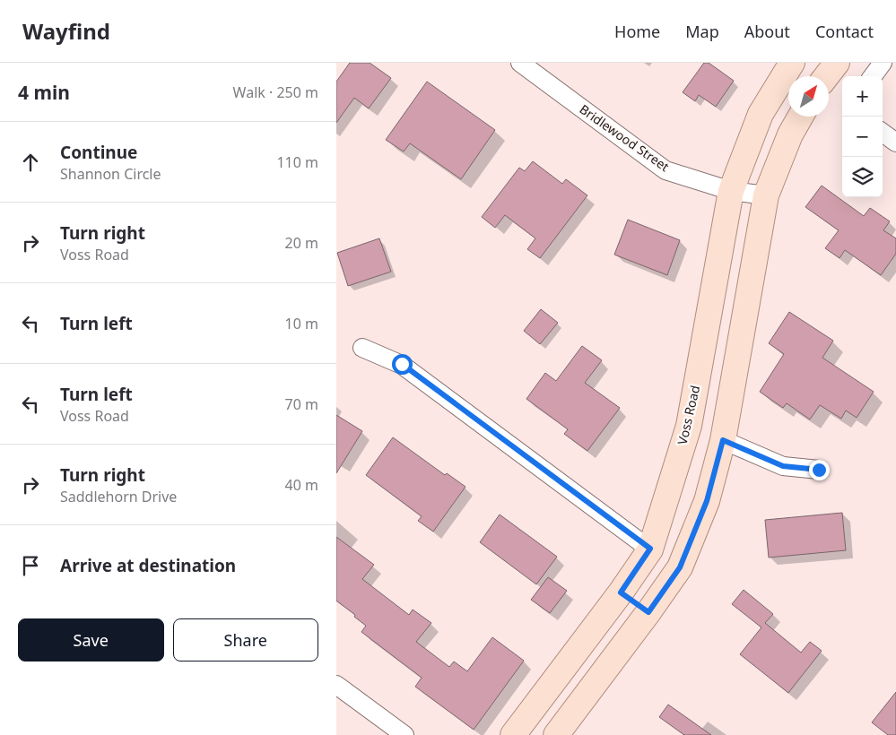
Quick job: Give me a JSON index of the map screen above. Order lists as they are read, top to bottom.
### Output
{
  "streets": {
    "main road": ["Voss Road"],
    "street": ["Bridlewood Street"]
  },
  "crossings": [
    ["Bridlewood Street", "Voss Road"]
  ],
  "north": "top right",
  "page": {
    "header": "Wayfind",
    "nav": [
      "Home",
      "Map",
      "About",
      "Contact"
    ],
    "heading": ["4 min", "Walk · 250 m"],
    "map_buttons": ["+", "−"],
    "list": [
      ["Continue", "Shannon Circle", "110 m"],
      ["Turn right", "Voss Road", "20 m"],
      ["Turn left", "10 m"],
      ["Turn left", "Voss Road", "70 m"],
      ["Turn right", "Saddlehorn Drive", "40 m"],
      "Arrive at destination"
    ],
    "buttons": ["Save", "Share"]
  }
}
